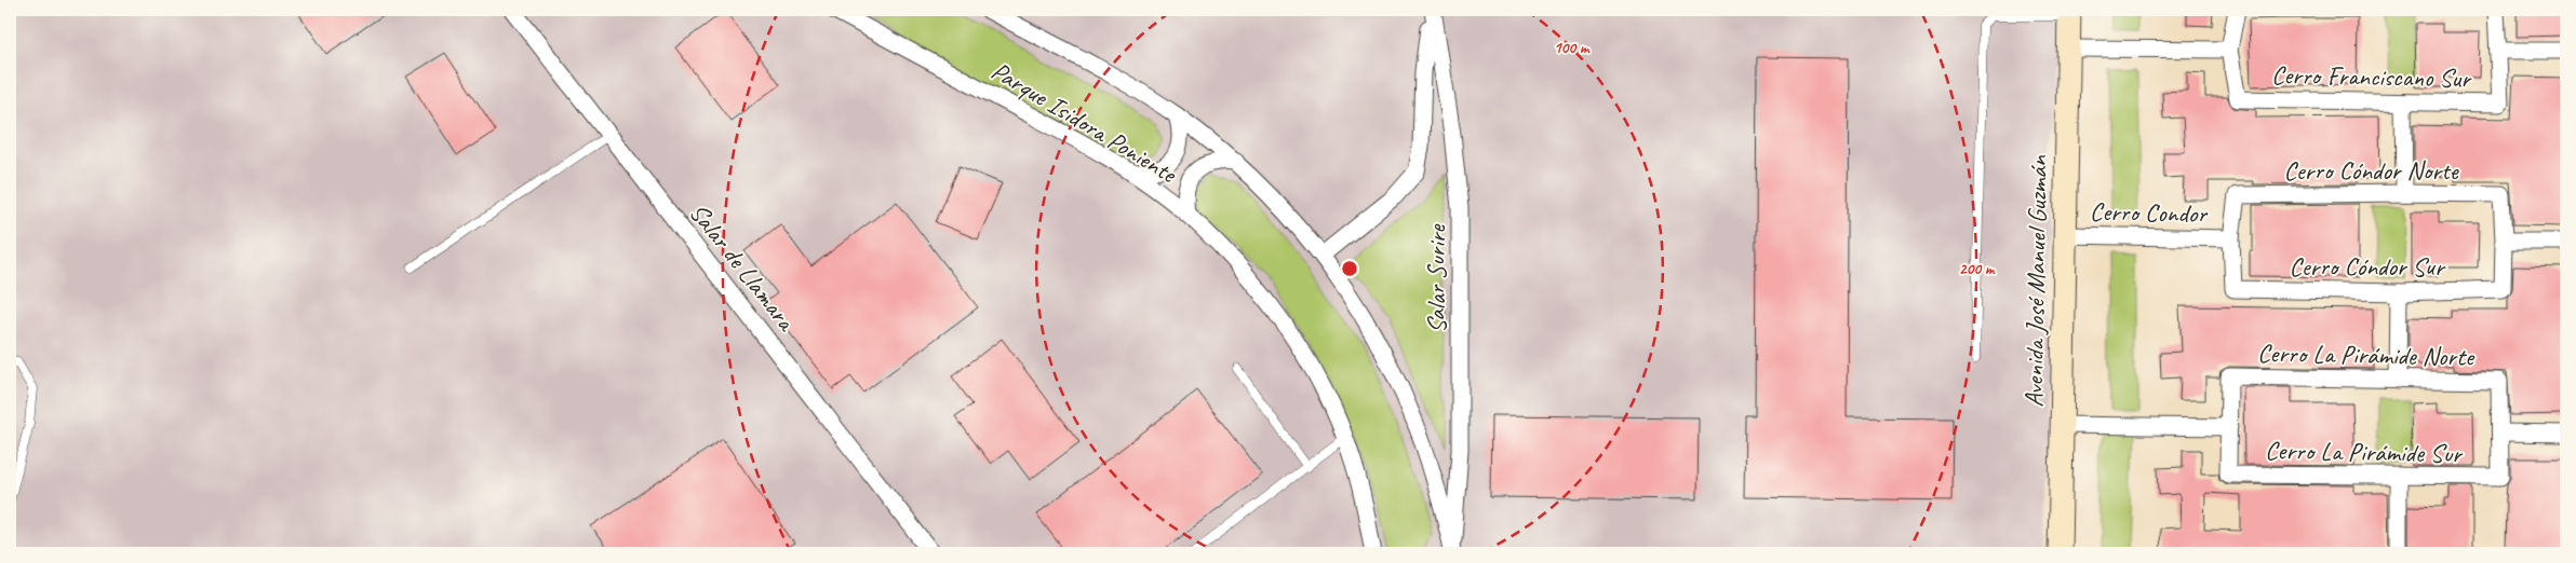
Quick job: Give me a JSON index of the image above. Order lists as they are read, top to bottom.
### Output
{
  "streets": {
    "street": [
      "Cerro Franciscano Sur",
      "Parque Isidora Poniente",
      "Cerro Cóndor Norte",
      "Cerro Condor",
      "Salar de Llamara",
      "Cerro Cóndor Sur",
      "Salar Surire",
      "Avenida José Manuel Guzmán",
      "Cerro La Pirámide Norte",
      "Cerro La Pirámide Sur"
    ]
  },
  "crossings": [
    ["Cerro Cóndor Norte", "Cerro Condor"],
    ["Cerro Cóndor Norte", "Cerro Cóndor Sur"],
    ["Cerro Condor", "Cerro Cóndor Sur"],
    ["Cerro Condor", "Avenida José Manuel Guzmán"],
    ["Cerro La Pirámide Norte", "Cerro La Pirámide Sur"]
  ],
  "rings": ["100 m", "200 m"]
}
